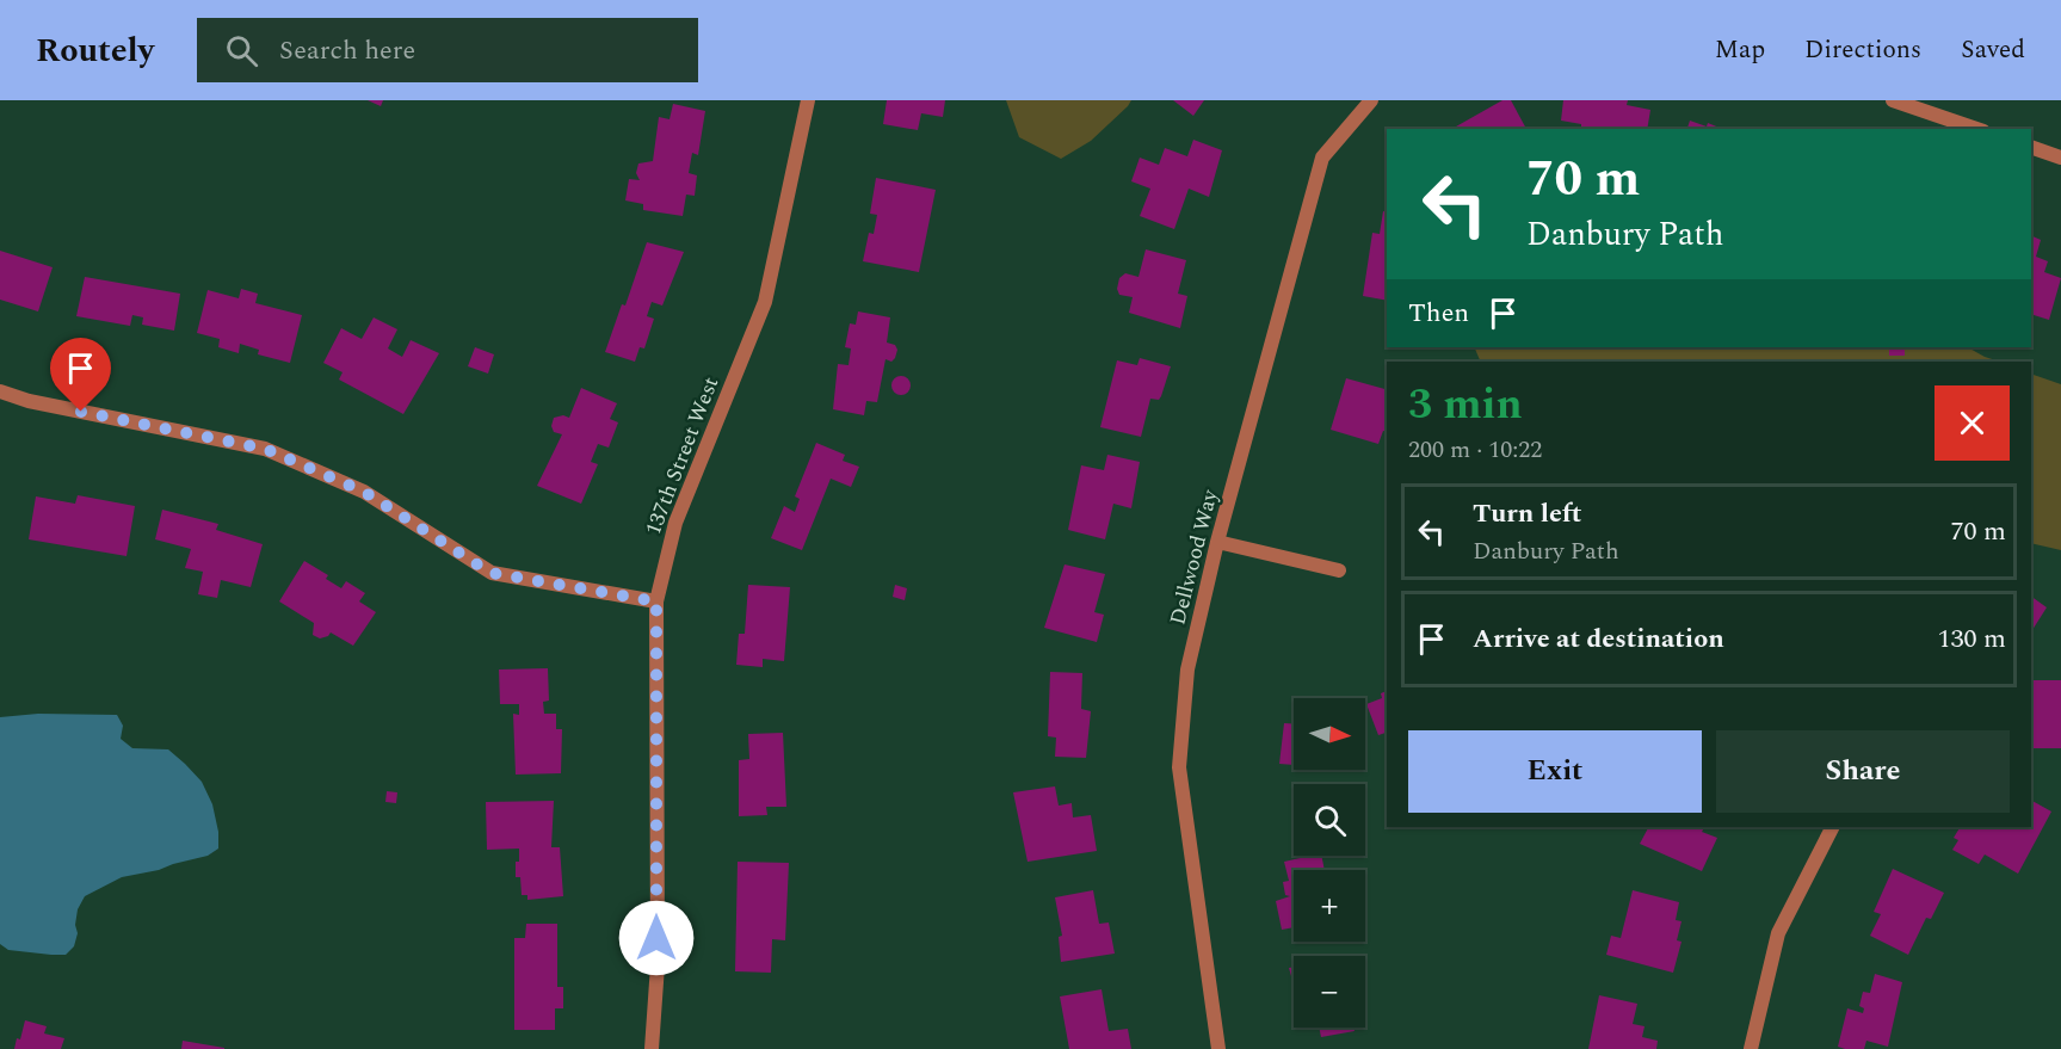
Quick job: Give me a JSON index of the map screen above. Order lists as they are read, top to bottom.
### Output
{
  "streets": {
    "street": ["137th Street West", "Dellwood Way"]
  },
  "north": "right",
  "page": {
    "header": "Routely",
    "search": "Search here",
    "nav": ["Map", "Directions", "Saved"],
    "turn": ["70 m", "Danbury Path"],
    "then": "Then",
    "heading": ["3 min", "200 m · 10:22"],
    "list": [
      {
        "name": "Turn left",
        "note": "Danbury Path",
        "value": "70 m"
      },
      {
        "name": "Arrive at destination",
        "value": "130 m"
      }
    ],
    "map_buttons": ["+", "−"],
    "buttons": ["Exit", "Share"]
  }
}
